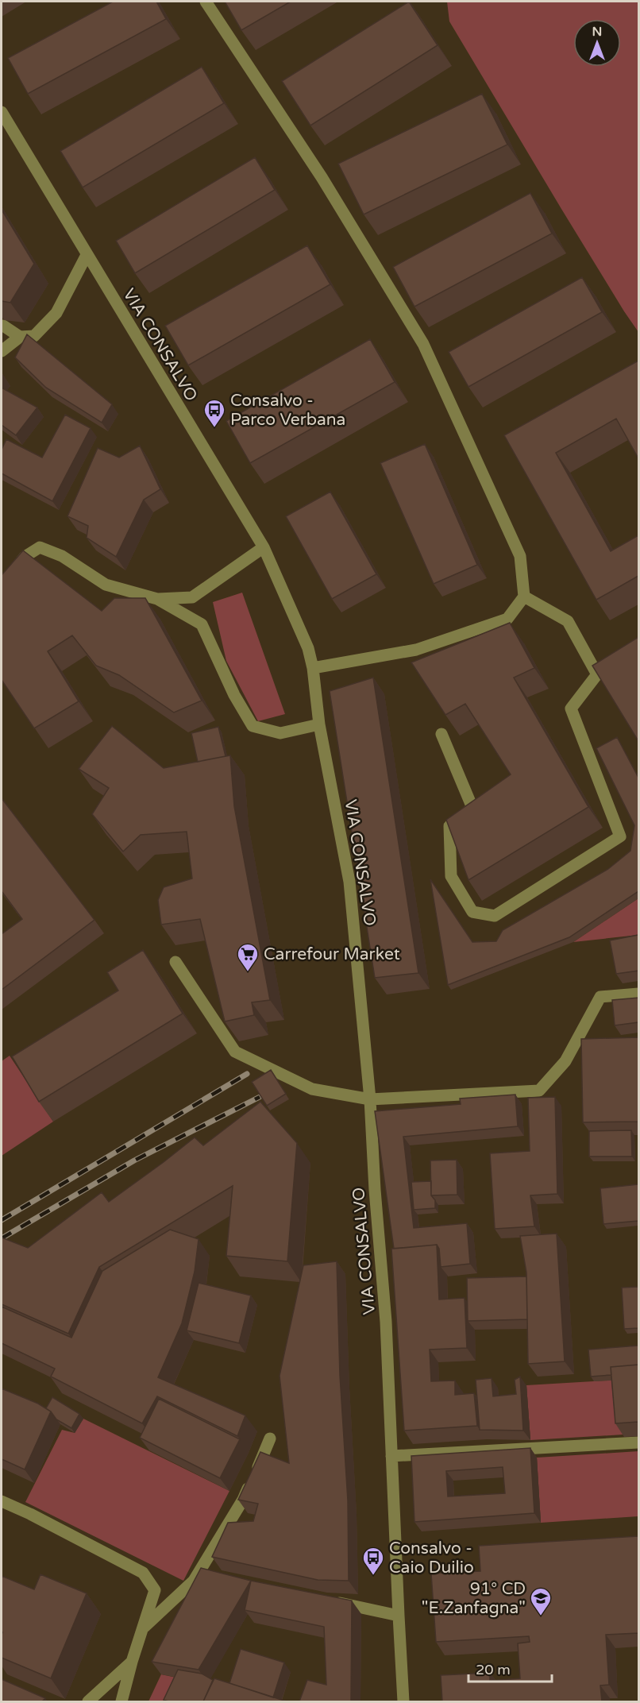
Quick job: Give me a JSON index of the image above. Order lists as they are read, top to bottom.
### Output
{
  "streets": {
    "street": ["VIA CONSALVO"]
  },
  "places": {
    "bus stop": ["Consalvo - Parco Verbana", "Consalvo - Caio Duilio"],
    "supermarket": ["Carrefour Market"],
    "school or university": ["91° CD \"E.Zanfagna\""]
  },
  "scale_bar": "20 m",
  "north": "top"
}
